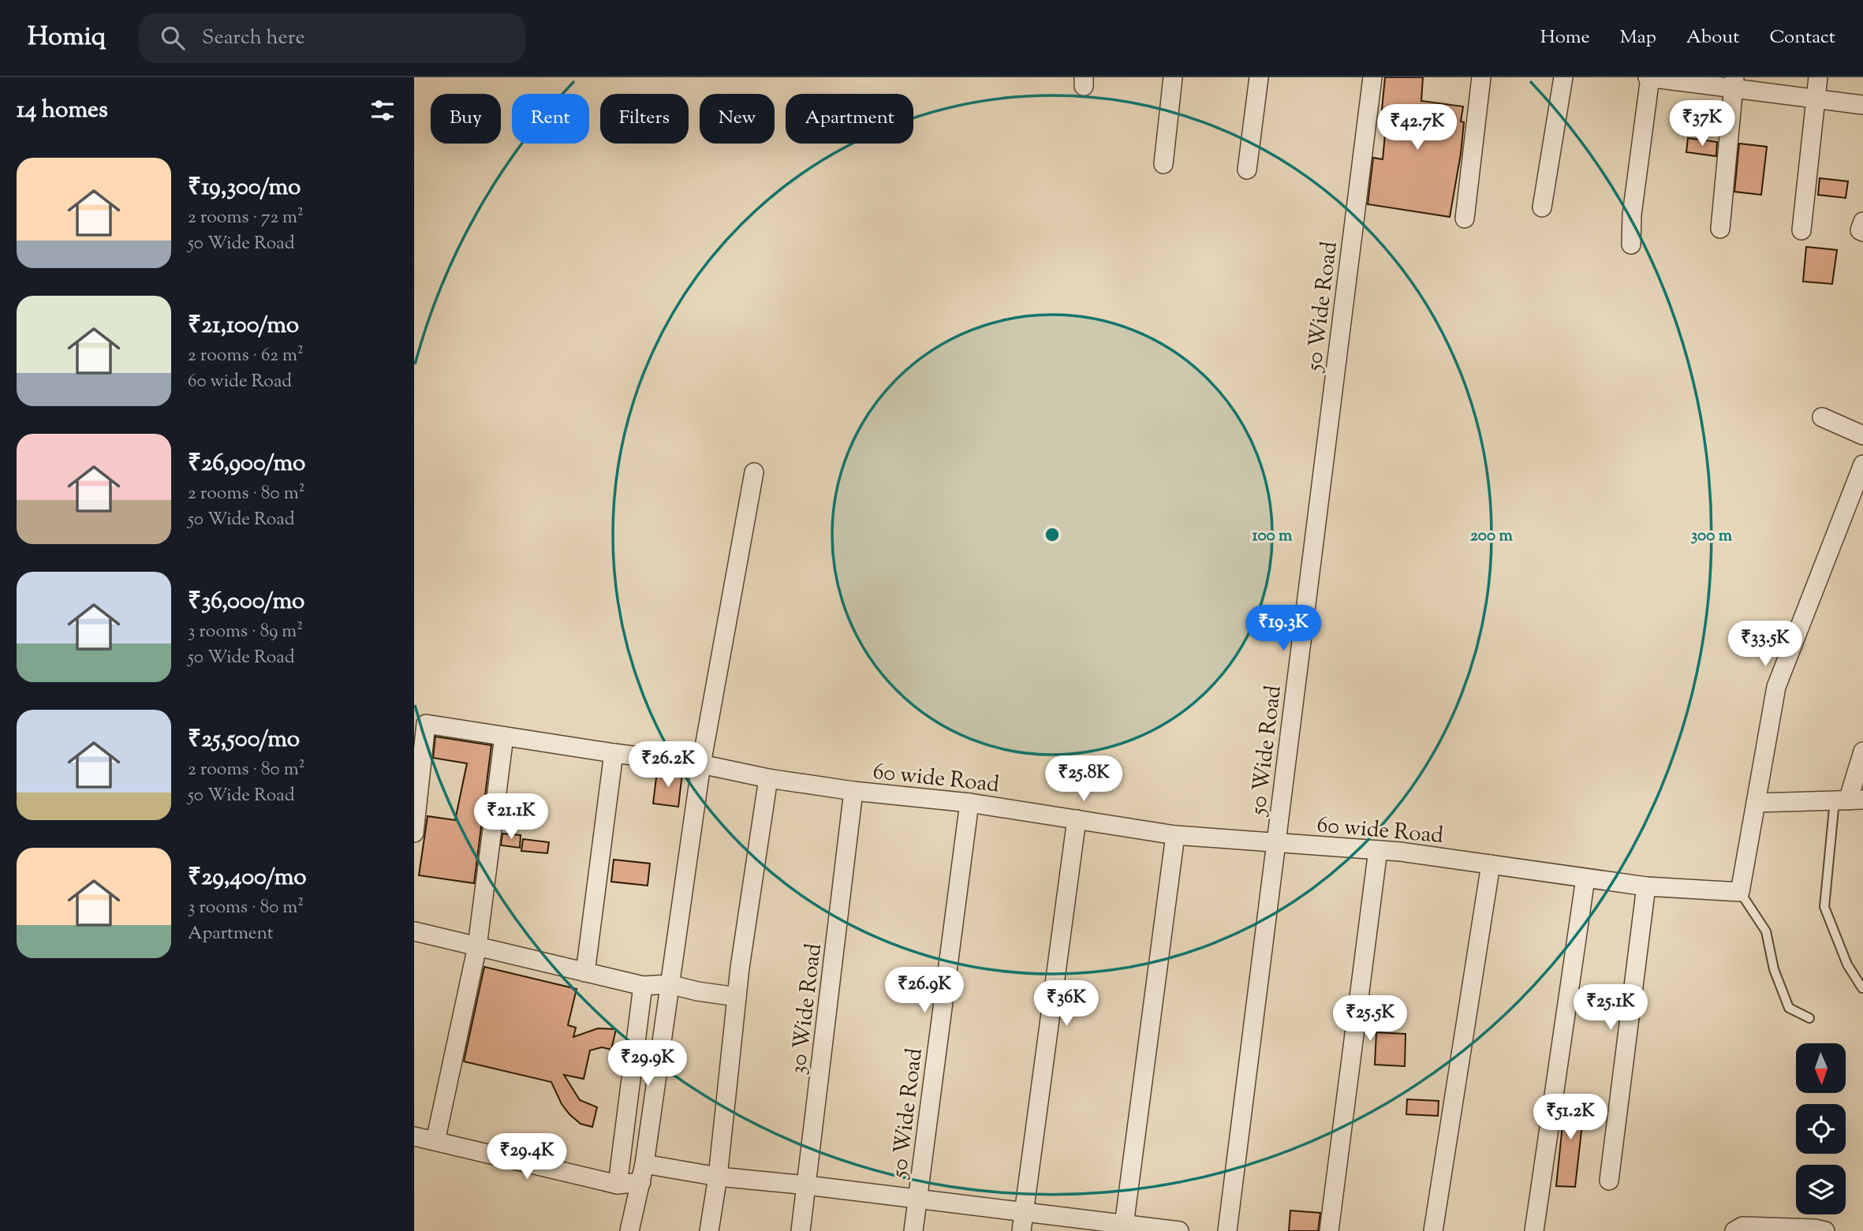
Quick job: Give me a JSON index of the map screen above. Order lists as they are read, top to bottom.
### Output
{
  "streets": {
    "street": ["50 Wide Road", "60 wide Road", "30 Wide Road"]
  },
  "crossings": [
    ["50 Wide Road", "60 wide Road"],
    ["60 wide Road", "30 Wide Road"]
  ],
  "north": "bottom",
  "page": {
    "header": "Homiq",
    "search": "Search here",
    "nav": [
      "Home",
      "Map",
      "About",
      "Contact"
    ],
    "heading": "14 homes",
    "chip": [
      "Buy",
      "Rent",
      "Filters",
      "New",
      "Apartment"
    ],
    "price": [
      "₹37K",
      "₹42.7K",
      "₹19.3K",
      "₹33.5K",
      "₹26.2K",
      "₹25.8K",
      "₹21.1K",
      "₹26.9K",
      "₹36K",
      "₹25.1K",
      "₹25.5K",
      "₹29.9K",
      "₹51.2K",
      "₹29.4K"
    ],
    "list": [
      {
        "name": "₹19,300/mo",
        "note": "2 rooms · 72 m² · 50 Wide Road"
      },
      {
        "name": "₹21,100/mo",
        "note": "2 rooms · 62 m² · 60 wide Road"
      },
      {
        "name": "₹26,900/mo",
        "note": "2 rooms · 80 m² · 50 Wide Road"
      },
      {
        "name": "₹36,000/mo",
        "note": "3 rooms · 89 m² · 50 Wide Road"
      },
      {
        "name": "₹25,500/mo",
        "note": "2 rooms · 80 m² · 50 Wide Road"
      },
      {
        "name": "₹29,400/mo",
        "note": "3 rooms · 80 m² · Apartment"
      }
    ]
  },
  "rings": ["100 m", "200 m", "300 m"]
}
